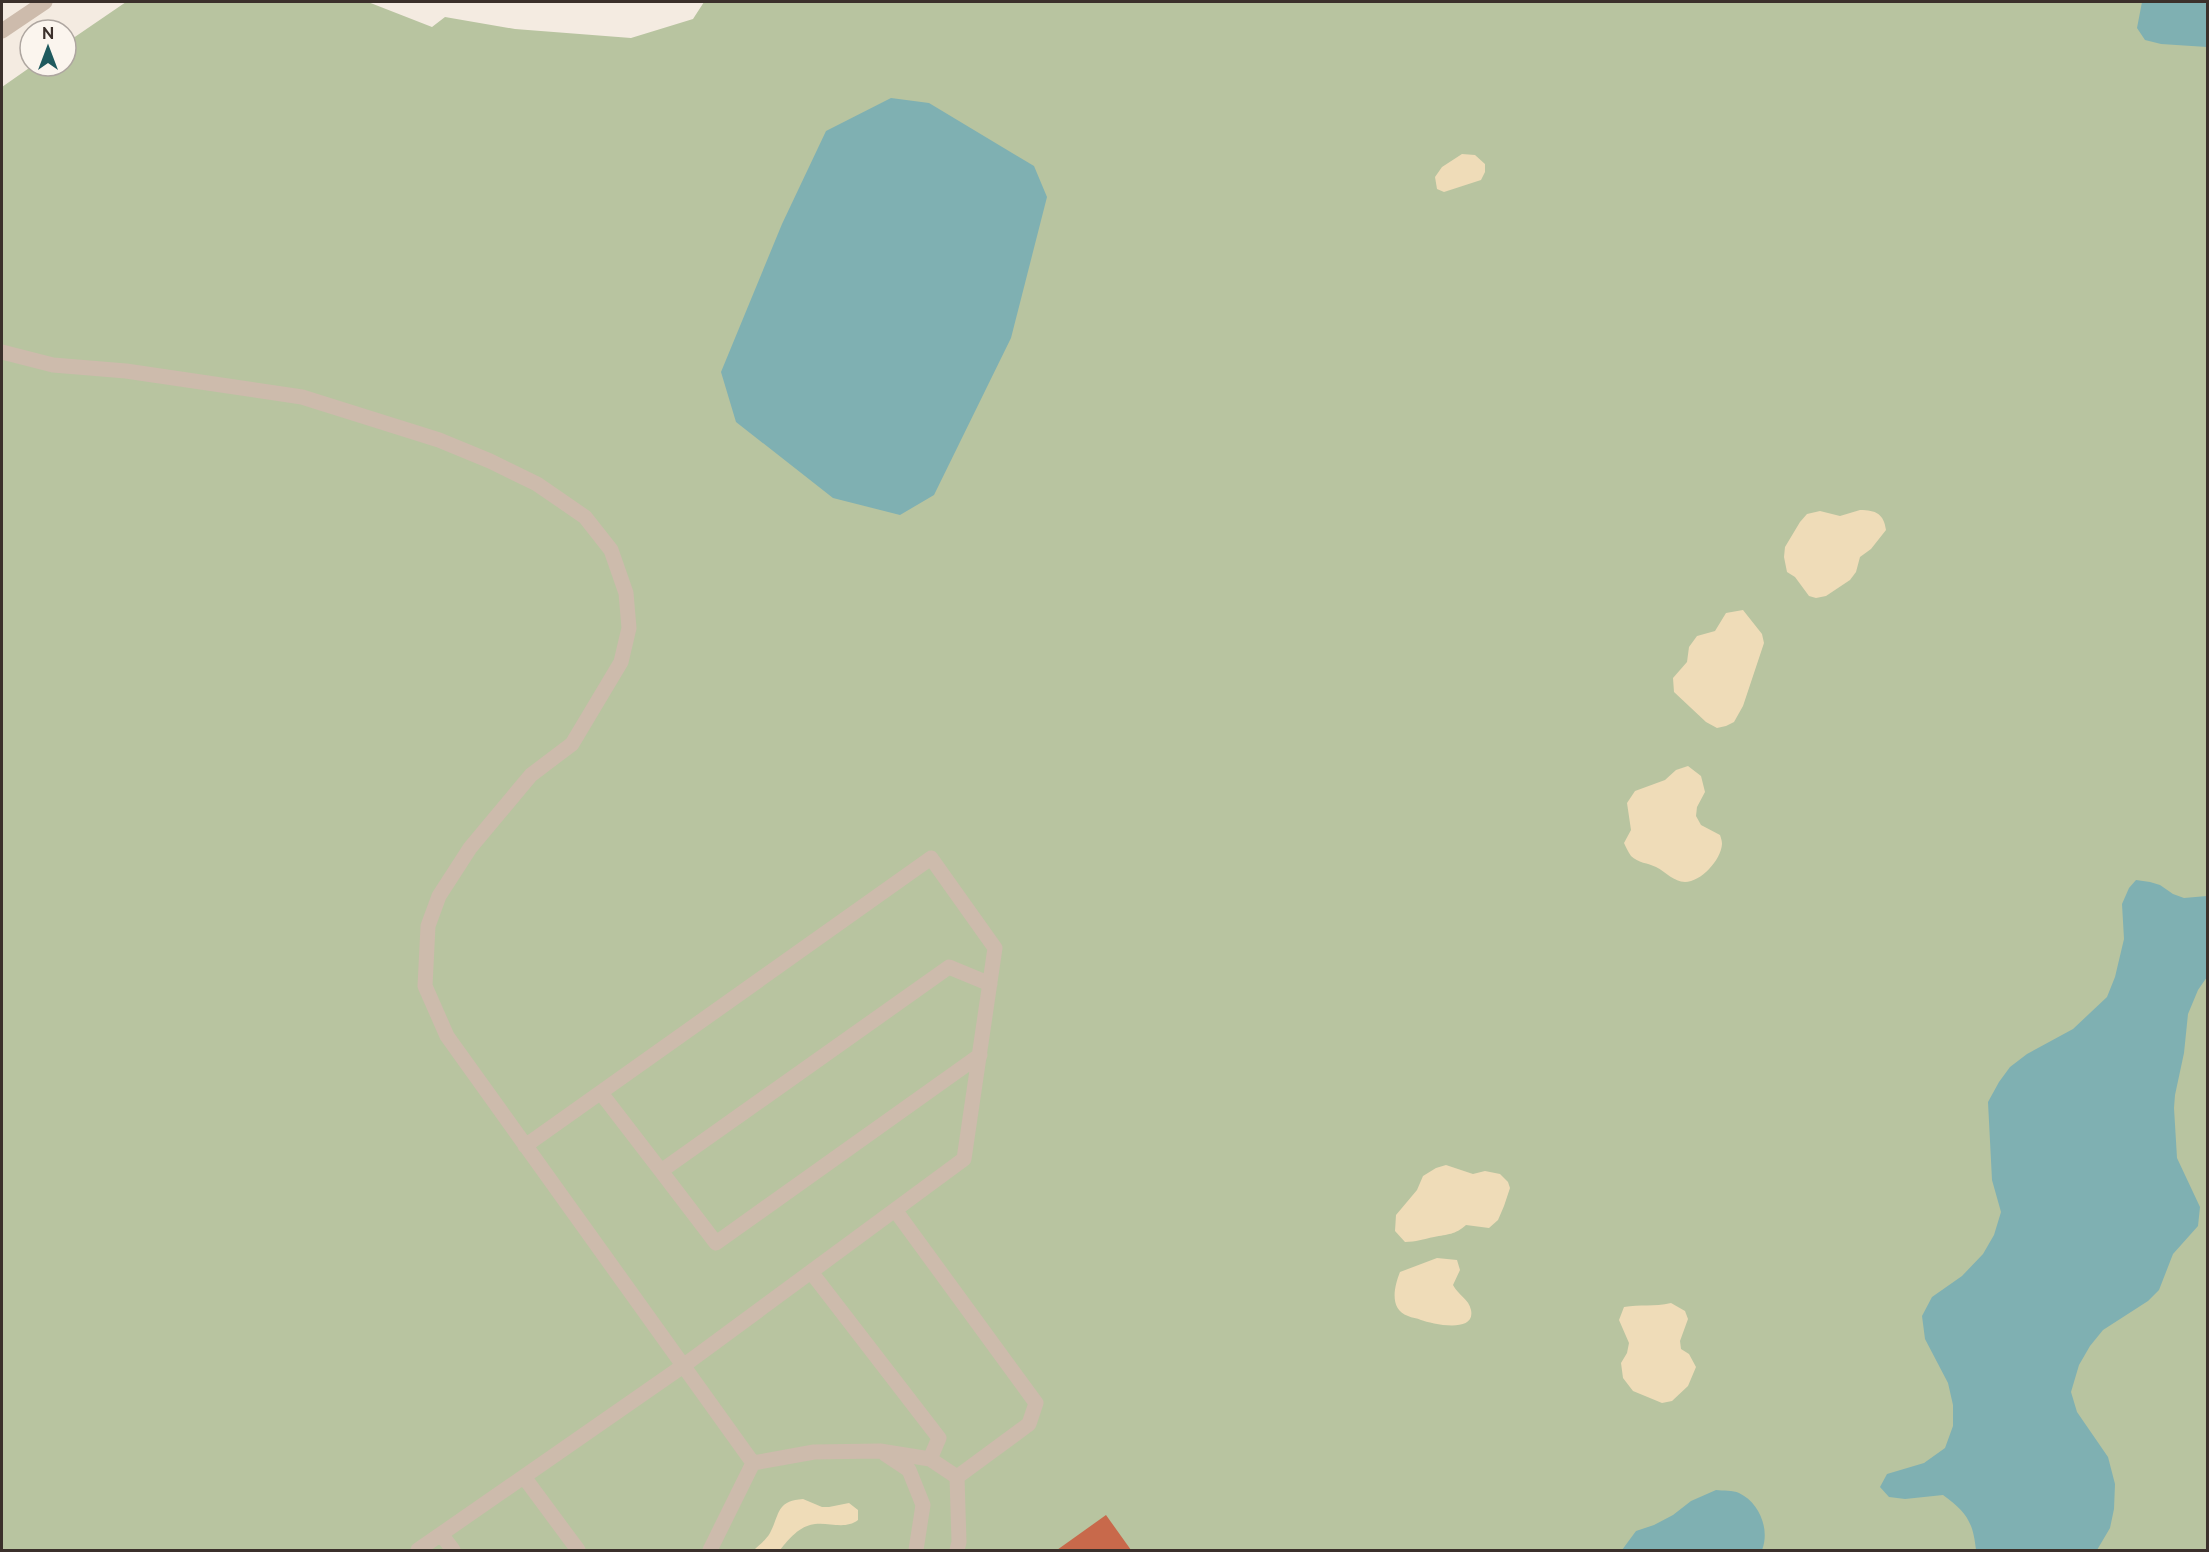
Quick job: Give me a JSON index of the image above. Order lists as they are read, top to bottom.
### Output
{
  "north": "top"
}
